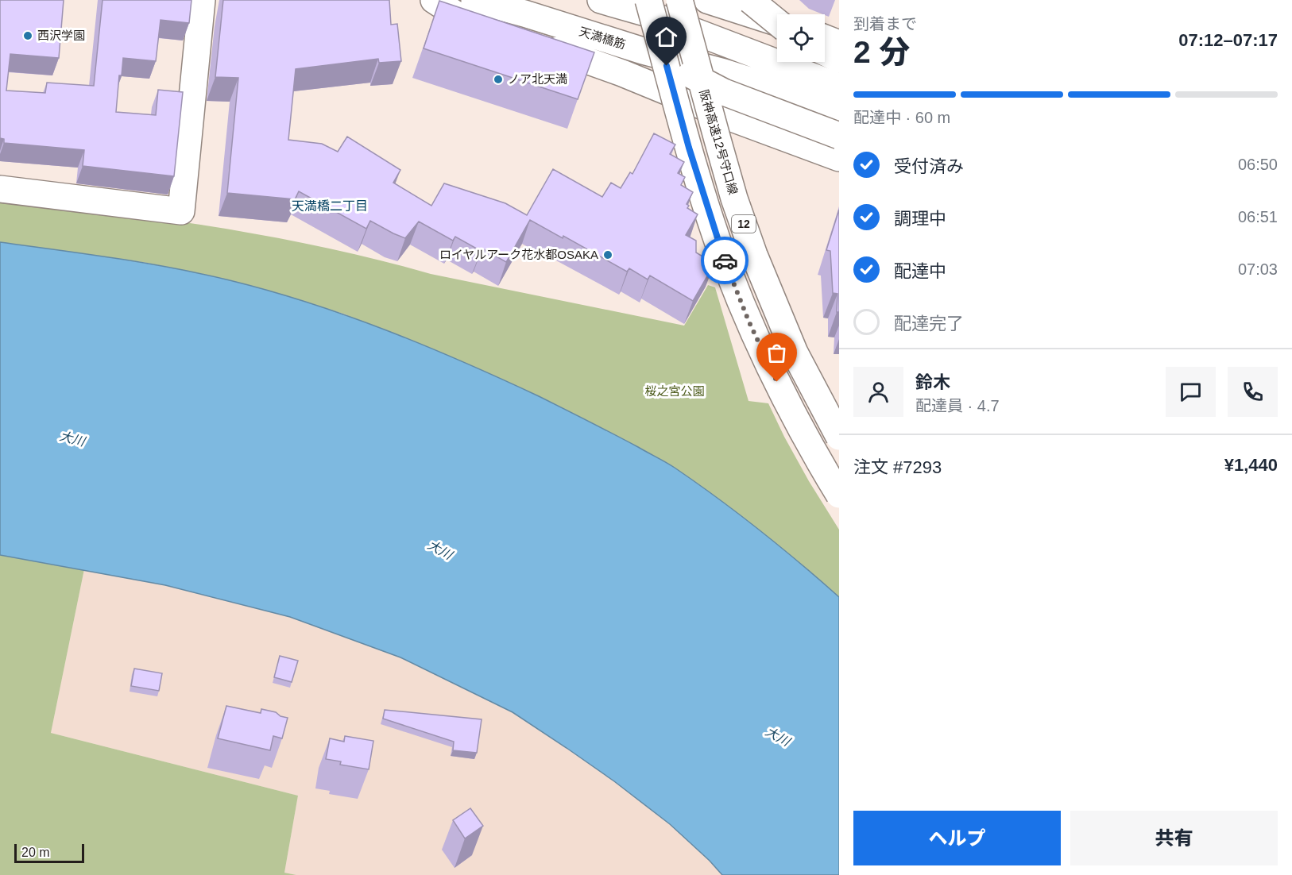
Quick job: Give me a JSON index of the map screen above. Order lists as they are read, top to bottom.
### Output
{
  "streets": {
    "main road": ["天満橋筋", "阪神高速12号守口線", "12"]
  },
  "districts": ["天満橋二丁目"],
  "water": ["大川"],
  "parks": ["桜之宮公園"],
  "places": ["西沢学園", "ノア北天満", "ロイヤルアーク花水都OSAKA"],
  "scale_bar": "20 m",
  "page": {
    "heading": ["2 分", "到着まで", "07:12–07:17"],
    "panel": [
      "鈴木",
      "配達員 · 4.7",
      "注文 #7293",
      "¥1,440"
    ],
    "bar": "配達中 · 60 m",
    "list": [
      ["受付済み", "06:50"],
      ["調理中", "06:51"],
      ["配達中", "07:03"],
      "配達完了"
    ],
    "buttons": ["ヘルプ", "共有"],
    "scale": "20 m"
  }
}
